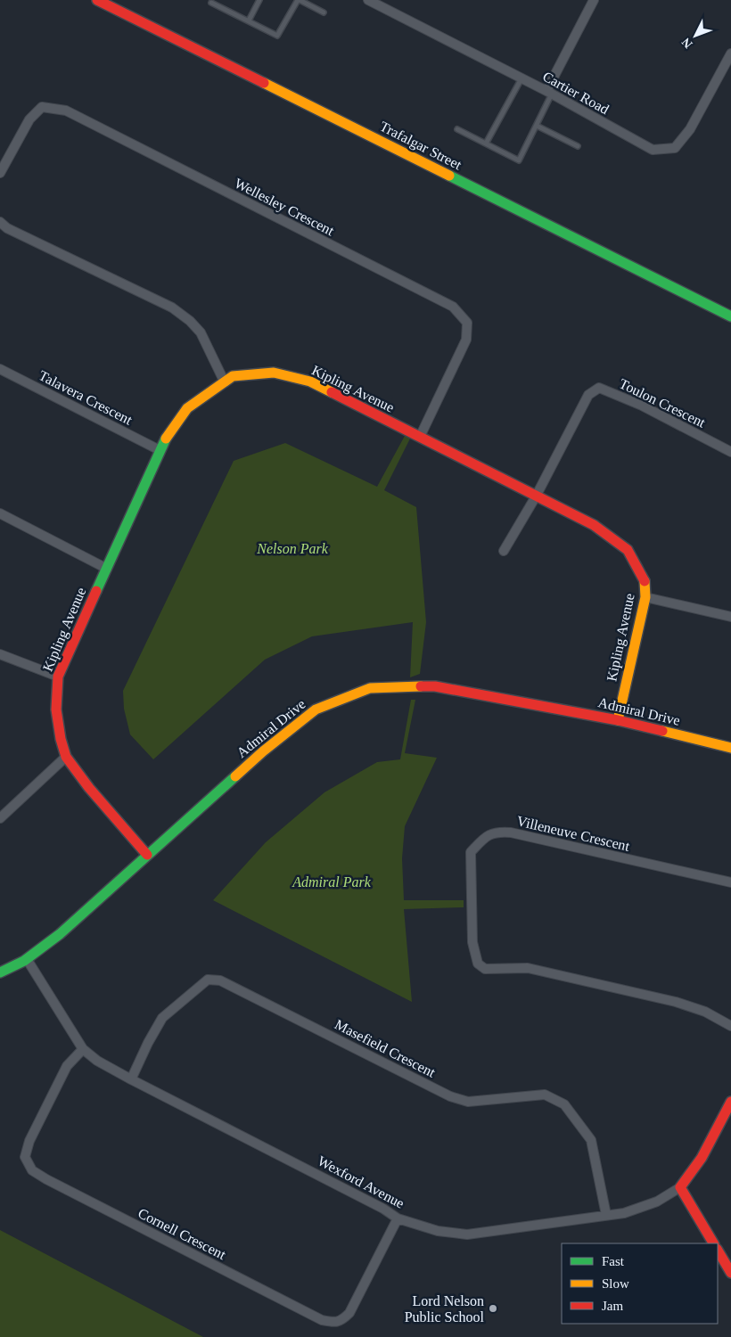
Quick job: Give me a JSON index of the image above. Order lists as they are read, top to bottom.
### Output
{
  "streets": {
    "street": [
      "Cartier Road",
      "Trafalgar Street",
      "Wellesley Crescent",
      "Kipling Avenue",
      "Talavera Crescent",
      "Toulon Crescent",
      "Admiral Drive",
      "Villeneuve Crescent",
      "Masefield Crescent",
      "Wexford Avenue",
      "Cornell Crescent"
    ]
  },
  "crossings": [
    ["Wellesley Crescent", "Kipling Avenue"],
    ["Kipling Avenue", "Talavera Crescent"],
    ["Kipling Avenue", "Toulon Crescent"],
    ["Kipling Avenue", "Admiral Drive"],
    ["Admiral Drive", "Wexford Avenue"],
    ["Masefield Crescent", "Wexford Avenue"],
    ["Wexford Avenue", "Cornell Crescent"]
  ],
  "parks": ["Nelson Park", "Admiral Park"],
  "places": ["Lord Nelson Public School"],
  "legend": ["Fast", "Slow", "Jam"],
  "north": "bottom left"
}
